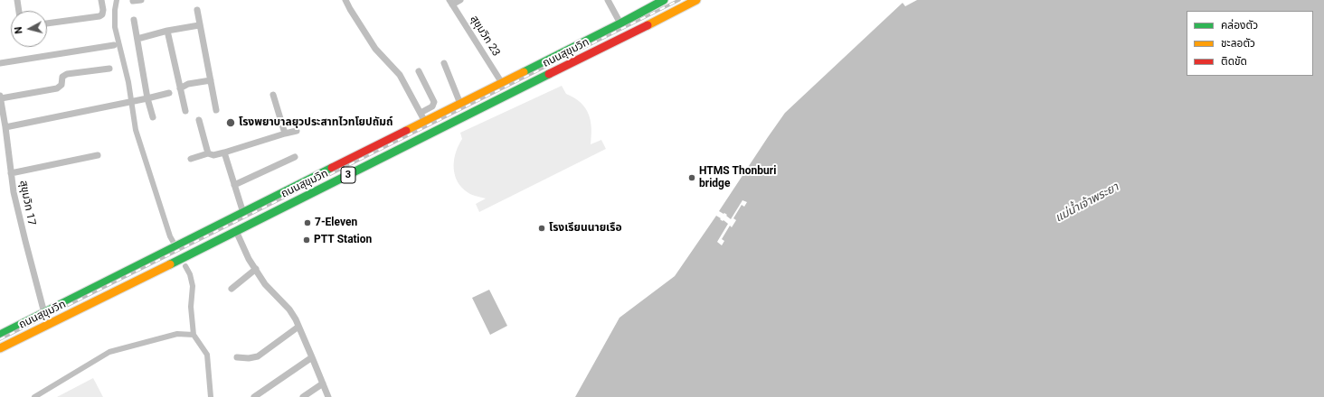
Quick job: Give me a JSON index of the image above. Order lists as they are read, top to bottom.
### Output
{
  "streets": {
    "highway": ["ถนนสุขุมวิท", "3"],
    "street": ["สุขุมวิท 23", "สุขุมวิท 17"]
  },
  "crossings": [
    ["สุขุมวิท 23", "ถนนสุขุมวิท"],
    ["ถนนสุขุมวิท", "สุขุมวิท 17"]
  ],
  "water": ["แม่น้ำเจ้าพระยา"],
  "places": [
    "โรงพยาบาลยุวประสาทไวทโยปถัมถ์",
    "HTMS Thonburi bridge",
    "7-Eleven",
    "โรงเรียนนายเรือ",
    "PTT Station"
  ],
  "legend": ["คล่องตัว", "ชะลอตัว", "ติดขัด"],
  "north": "left"
}
